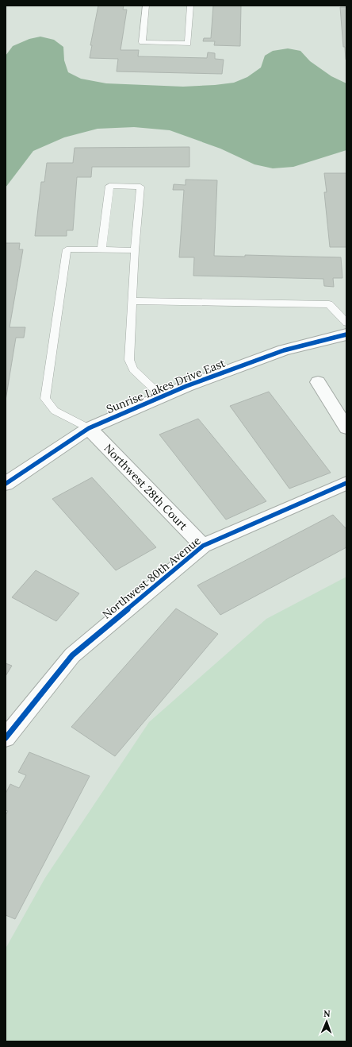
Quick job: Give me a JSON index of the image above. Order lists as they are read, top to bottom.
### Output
{
  "streets": {
    "street": ["Sunrise Lakes Drive East", "Northwest 28th Court", "Northwest 80th Avenue"]
  },
  "crossings": [
    ["Sunrise Lakes Drive East", "Northwest 28th Court"],
    ["Northwest 28th Court", "Northwest 80th Avenue"]
  ],
  "north": "top"
}
